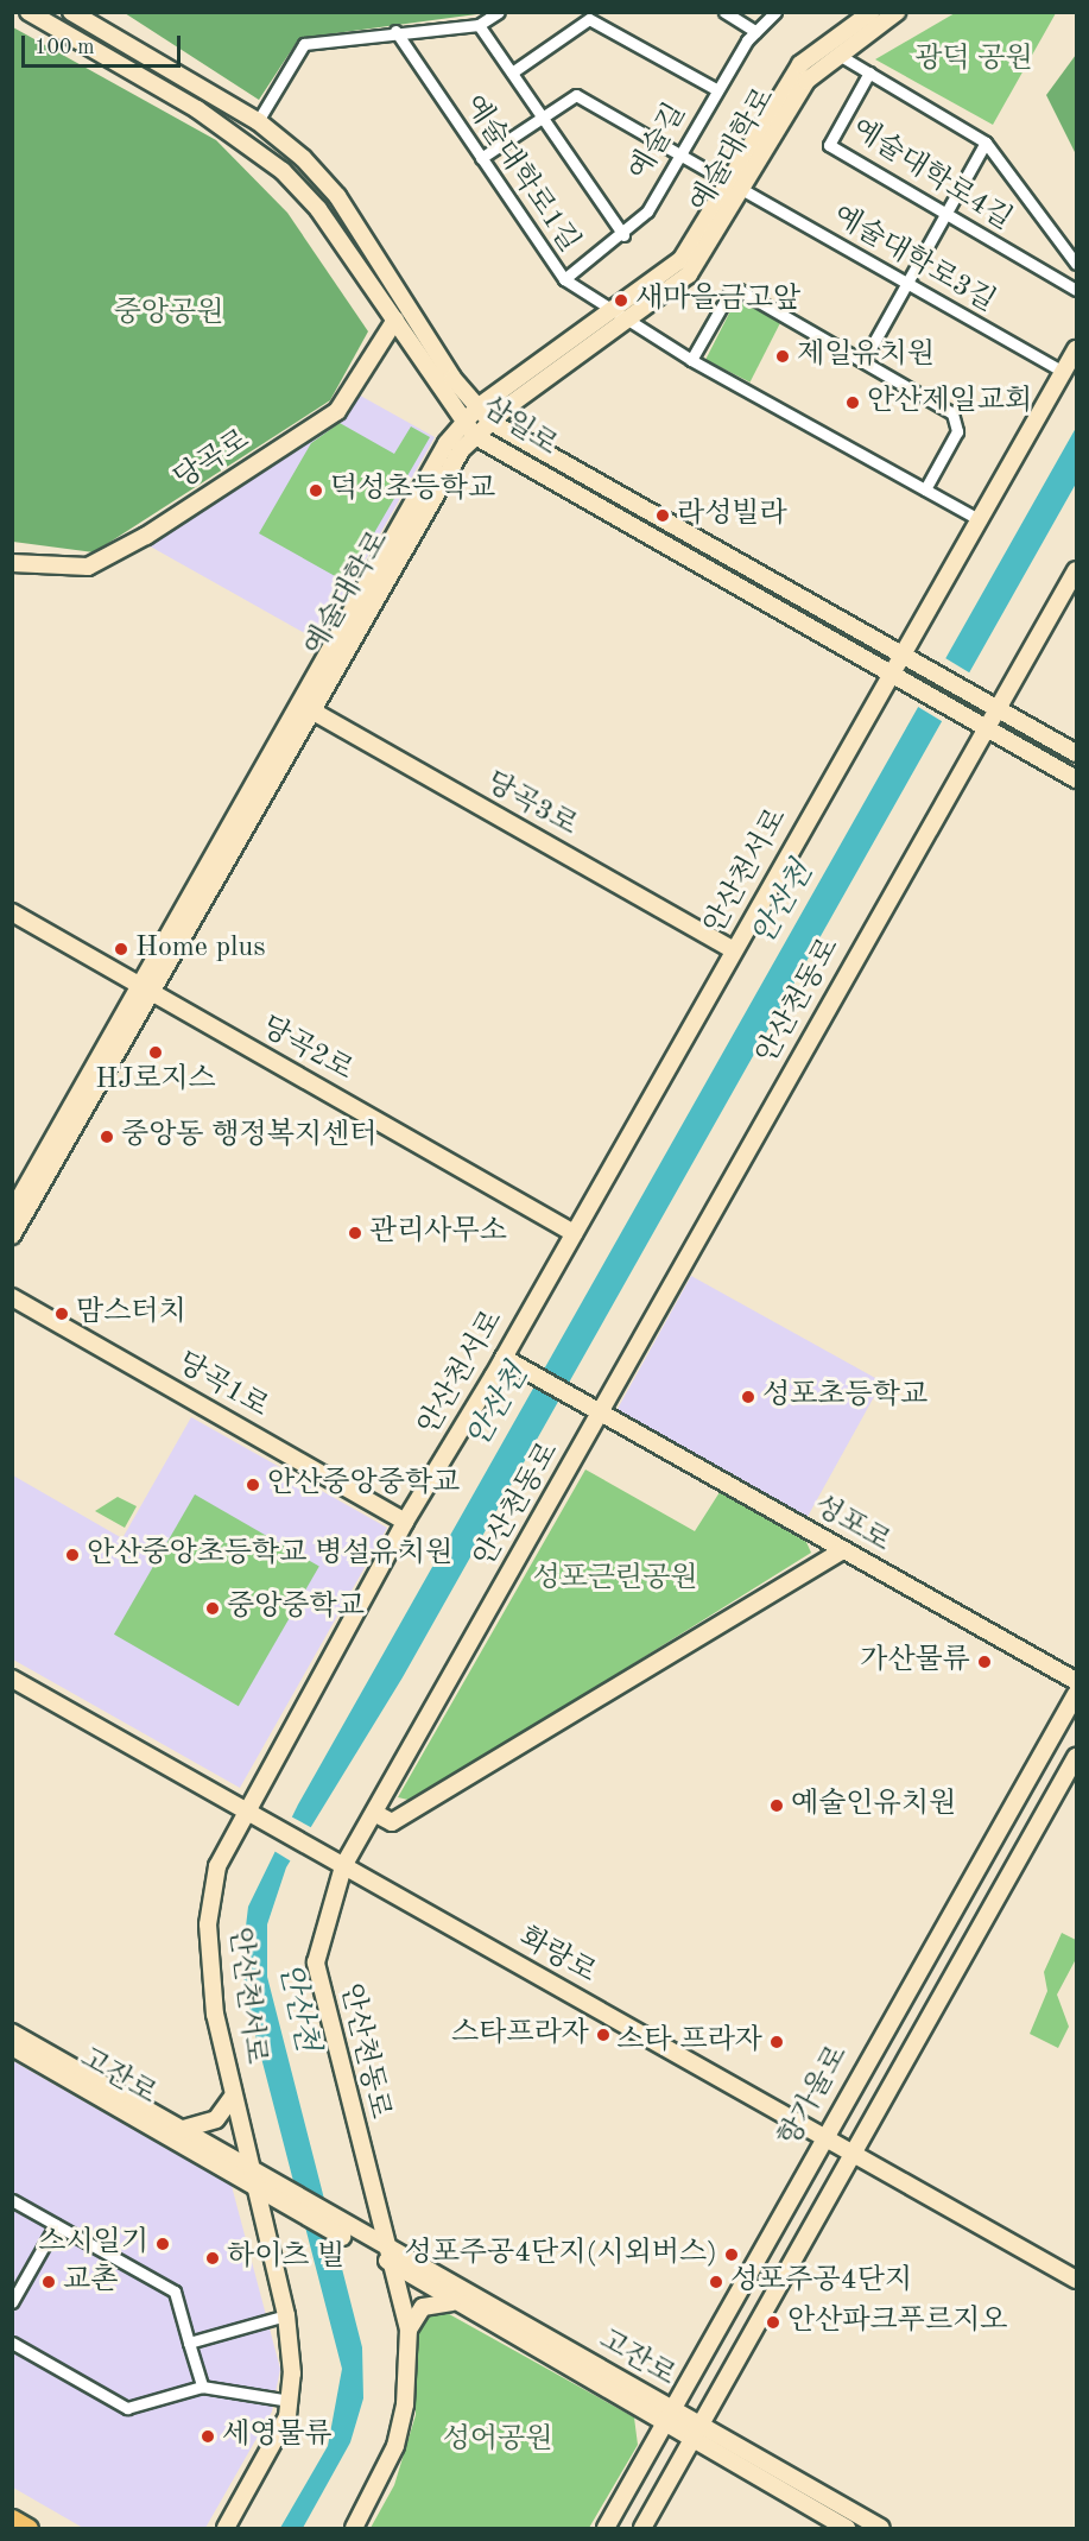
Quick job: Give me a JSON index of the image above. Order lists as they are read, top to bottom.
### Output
{
  "streets": {
    "street": [
      "예술길",
      "예술대학로",
      "예술대학로1길",
      "예술대학로4길",
      "예술대학로3길",
      "삼일로",
      "당곡로",
      "당곡3로",
      "안산천서로",
      "안산천동로",
      "당곡2로",
      "당곡1로",
      "성포로",
      "화랑로",
      "고잔로",
      "항가울로"
    ]
  },
  "crossings": [
    ["예술길", "예술대학로1길"],
    ["예술길", "예술대학로3길"],
    ["예술대학로", "예술대학로1길"],
    ["예술대학로", "예술대학로4길"],
    ["예술대학로", "예술대학로3길"],
    ["예술대학로", "삼일로"],
    ["예술대학로", "당곡3로"],
    ["예술대학로", "당곡2로"],
    ["예술대학로1길", "안산천서로"],
    ["예술대학로3길", "안산천서로"],
    ["삼일로", "당곡로"],
    ["삼일로", "안산천서로"],
    ["삼일로", "안산천동로"],
    ["당곡3로", "안산천서로"],
    ["안산천서로", "당곡2로"],
    ["안산천서로", "당곡1로"],
    ["안산천서로", "성포로"],
    ["안산천서로", "화랑로"],
    ["안산천서로", "고잔로"],
    ["안산천동로", "성포로"],
    ["안산천동로", "화랑로"],
    ["안산천동로", "고잔로"],
    ["화랑로", "항가울로"],
    ["고잔로", "항가울로"]
  ],
  "water": ["안산천"],
  "parks": [
    "광덕 공원",
    "중앙공원",
    "성포근린공원",
    "성어공원"
  ],
  "places": [
    "새마을금고앞",
    "제일유치원",
    "안산제일교회",
    "덕성초등학교",
    "라성빌라",
    "Home plus",
    "HJ로지스",
    "중앙동 행정복지센터",
    "관리사무소",
    "맘스터치",
    "성포초등학교",
    "안산중앙중학교",
    "안산중앙초등학교 병설유치원",
    "중앙중학교",
    "가산물류",
    "예술인유치원",
    "스타프라자",
    "스타 프라자",
    "스시일기",
    "성포주공4단지(시외버스)",
    "하이츠 빌",
    "교촌",
    "성포주공4단지",
    "안산파크푸르지오",
    "세영물류"
  ],
  "scale_bar": "100 m"
}
